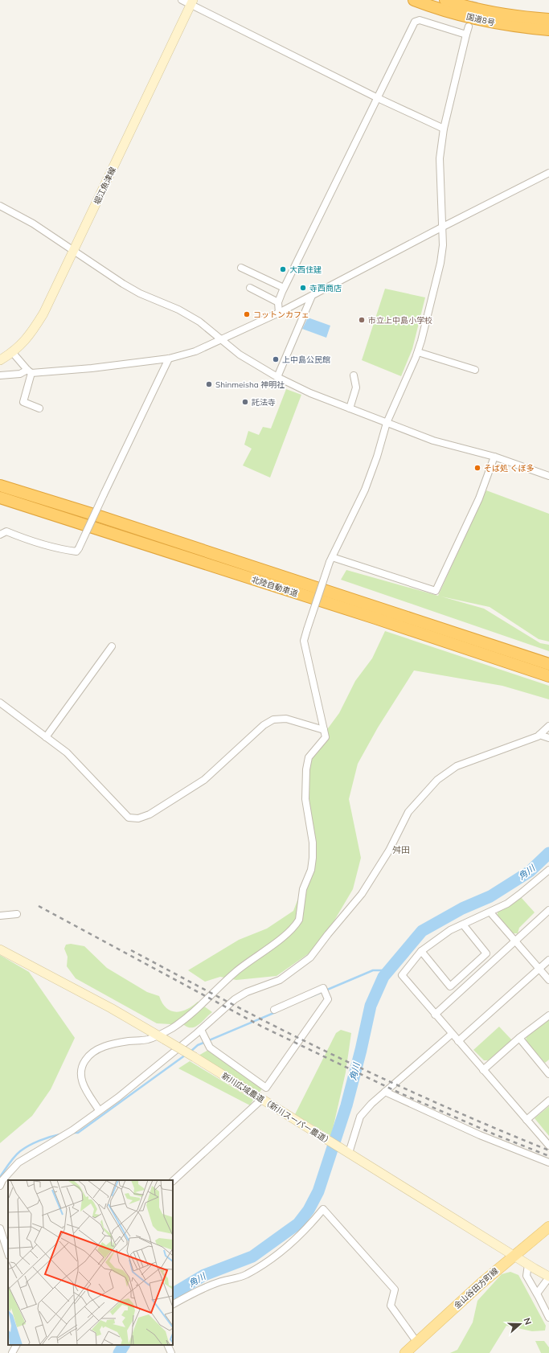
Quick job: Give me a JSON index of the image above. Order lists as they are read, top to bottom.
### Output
{
  "streets": {
    "highway": ["国道8号", "北陸自動車道"],
    "main road": ["金山谷田方町線"],
    "street": ["堀江魚津線", "新川広域農道（新川スーパー農道）"]
  },
  "crossings": [
    ["新川広域農道（新川スーパー農道）", "金山谷田方町線"]
  ],
  "districts": ["舛田"],
  "water": ["角川"],
  "places": [
    "大西住建",
    "寺西商店",
    "コットンカフェ",
    "市立上中島小学校",
    "上中島公民館",
    "Shinmeisha 神明社",
    "託法寺",
    "そば処 くぼ多"
  ],
  "north": "right"
}
